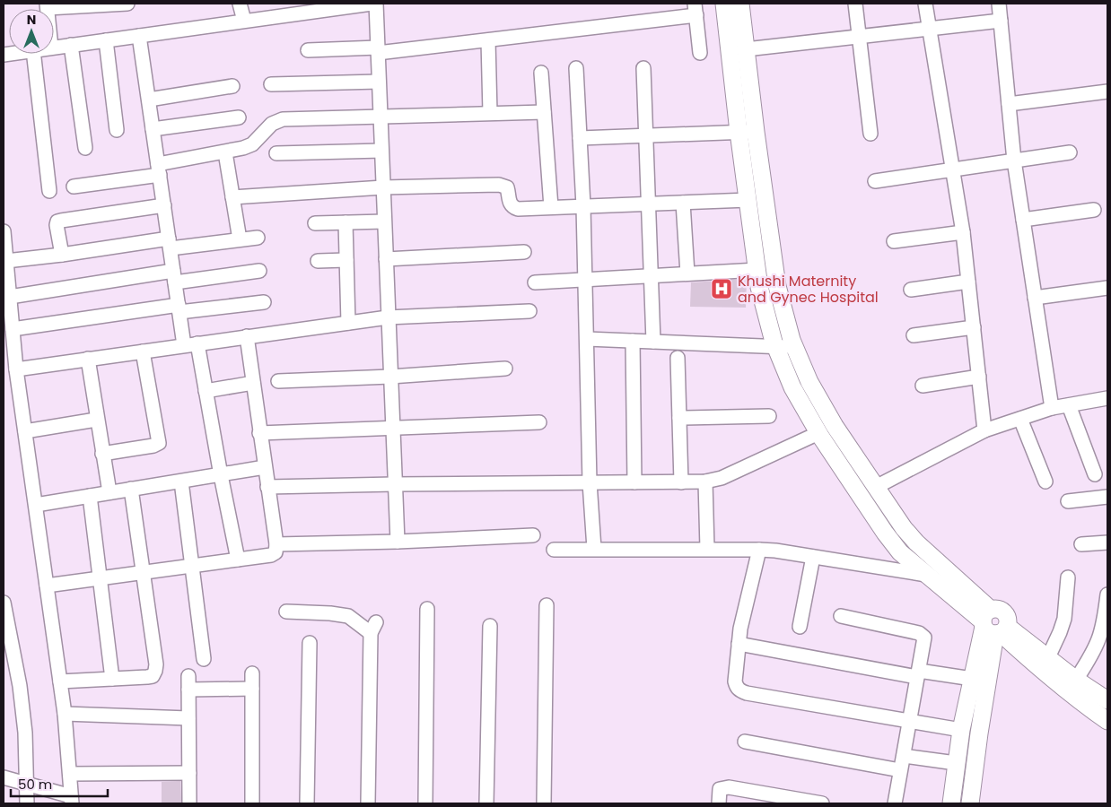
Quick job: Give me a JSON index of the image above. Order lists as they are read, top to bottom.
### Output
{
  "places": {
    "hospital": ["Khushi Maternity and Gynec Hospital"]
  },
  "scale_bar": "50 m",
  "north": "top"
}
